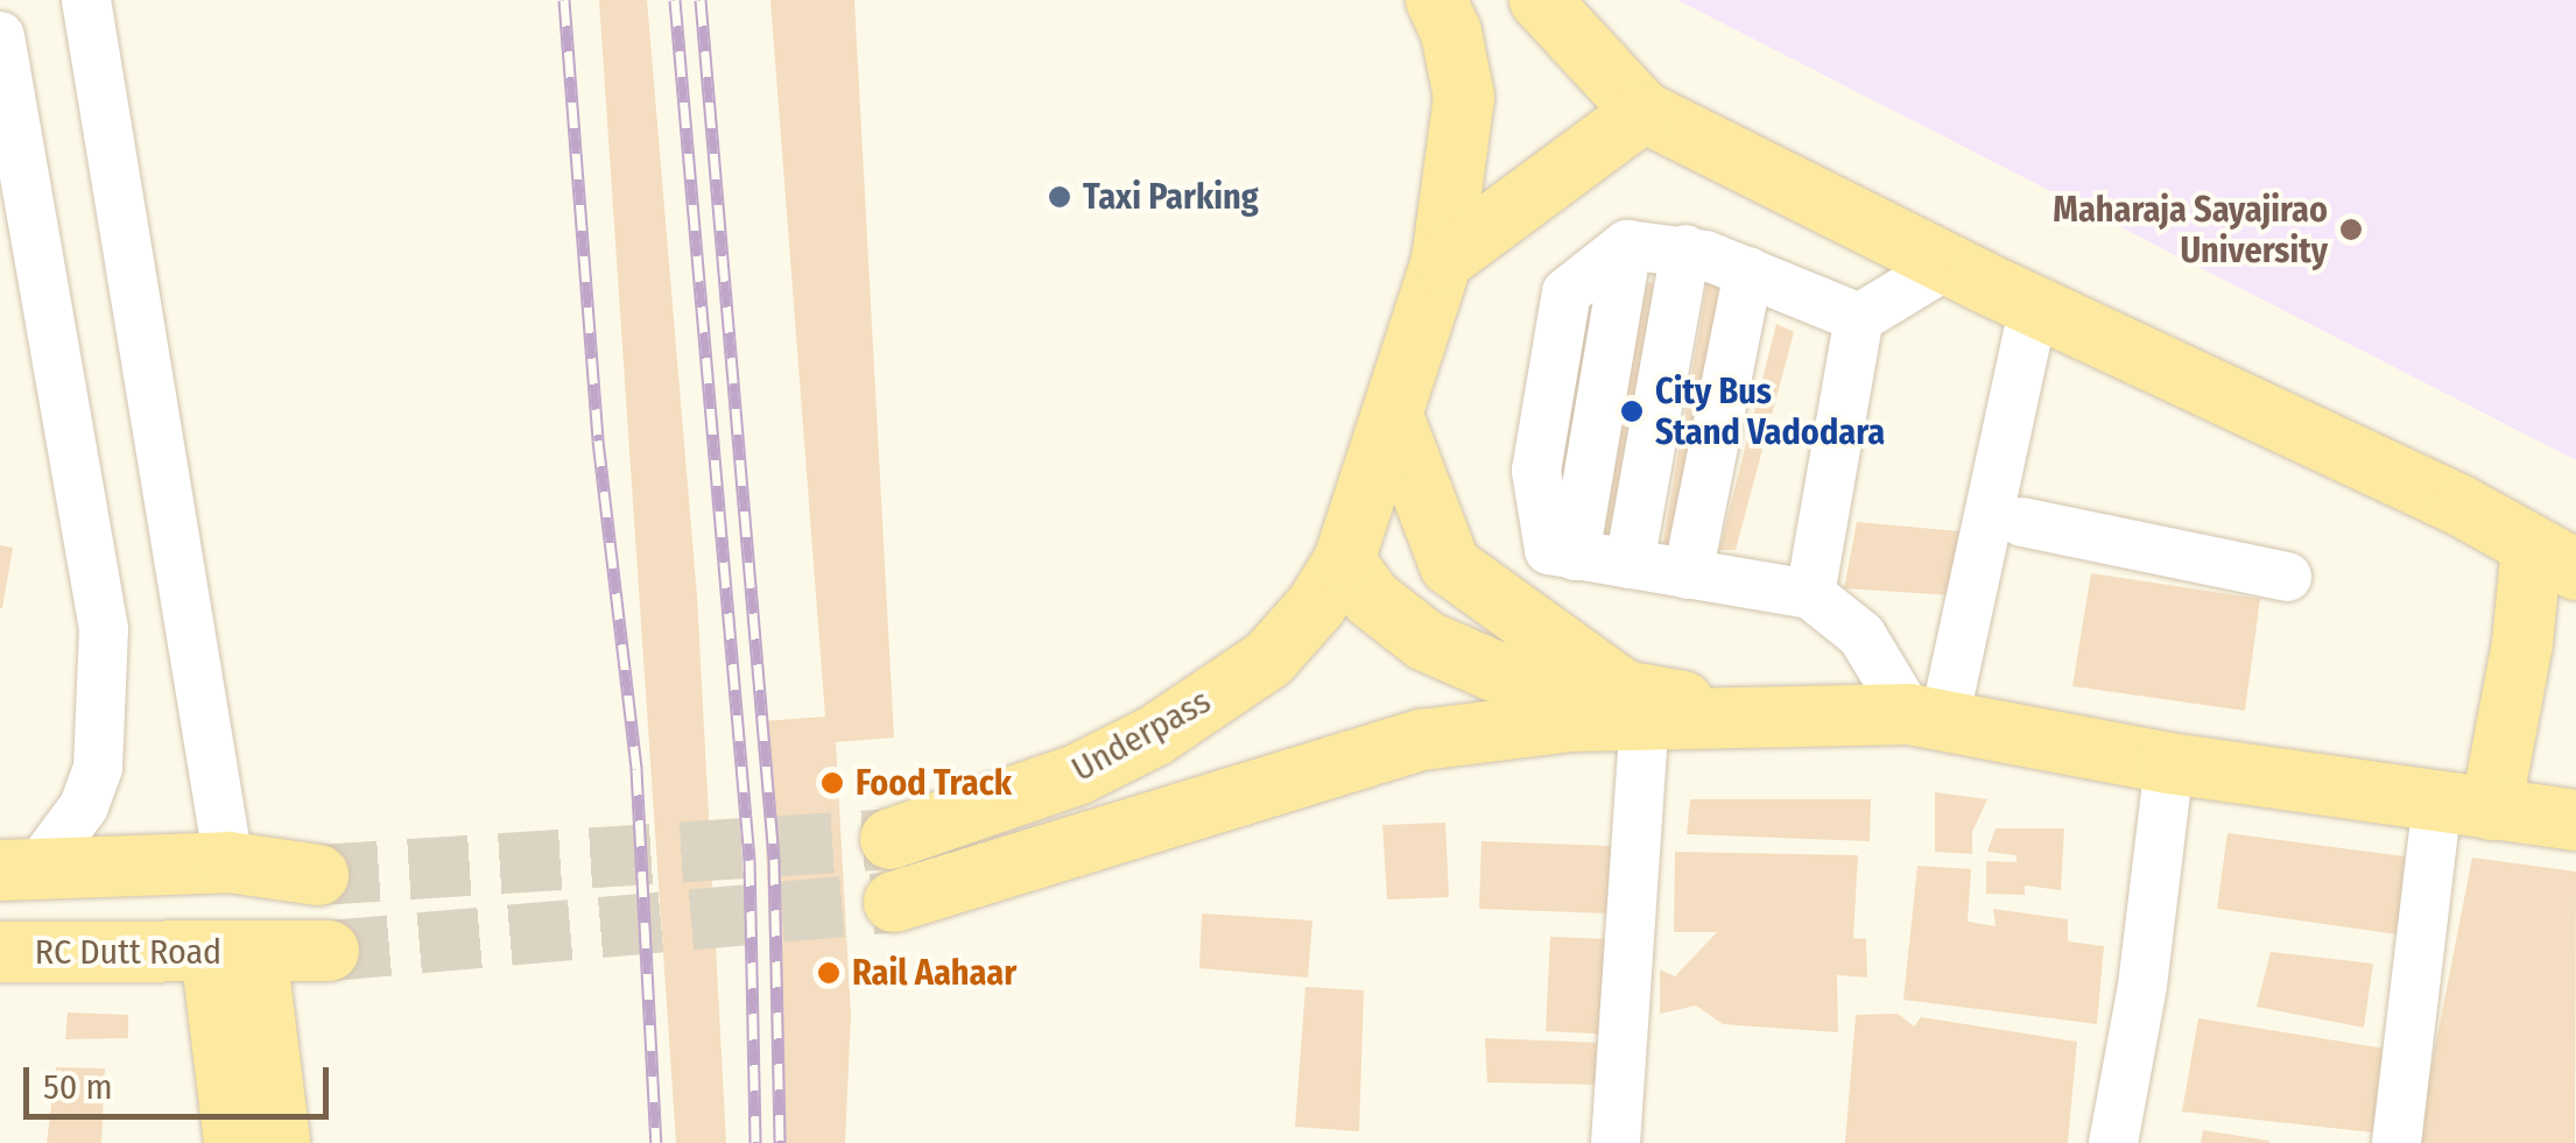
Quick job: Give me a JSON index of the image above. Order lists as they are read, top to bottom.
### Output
{
  "streets": {
    "main road": ["Underpass", "RC Dutt Road"]
  },
  "places": [
    "Taxi Parking",
    "Maharaja Sayajirao University",
    "City Bus Stand Vadodara",
    "Food Track",
    "Rail Aahaar"
  ],
  "scale_bar": "50 m"
}
